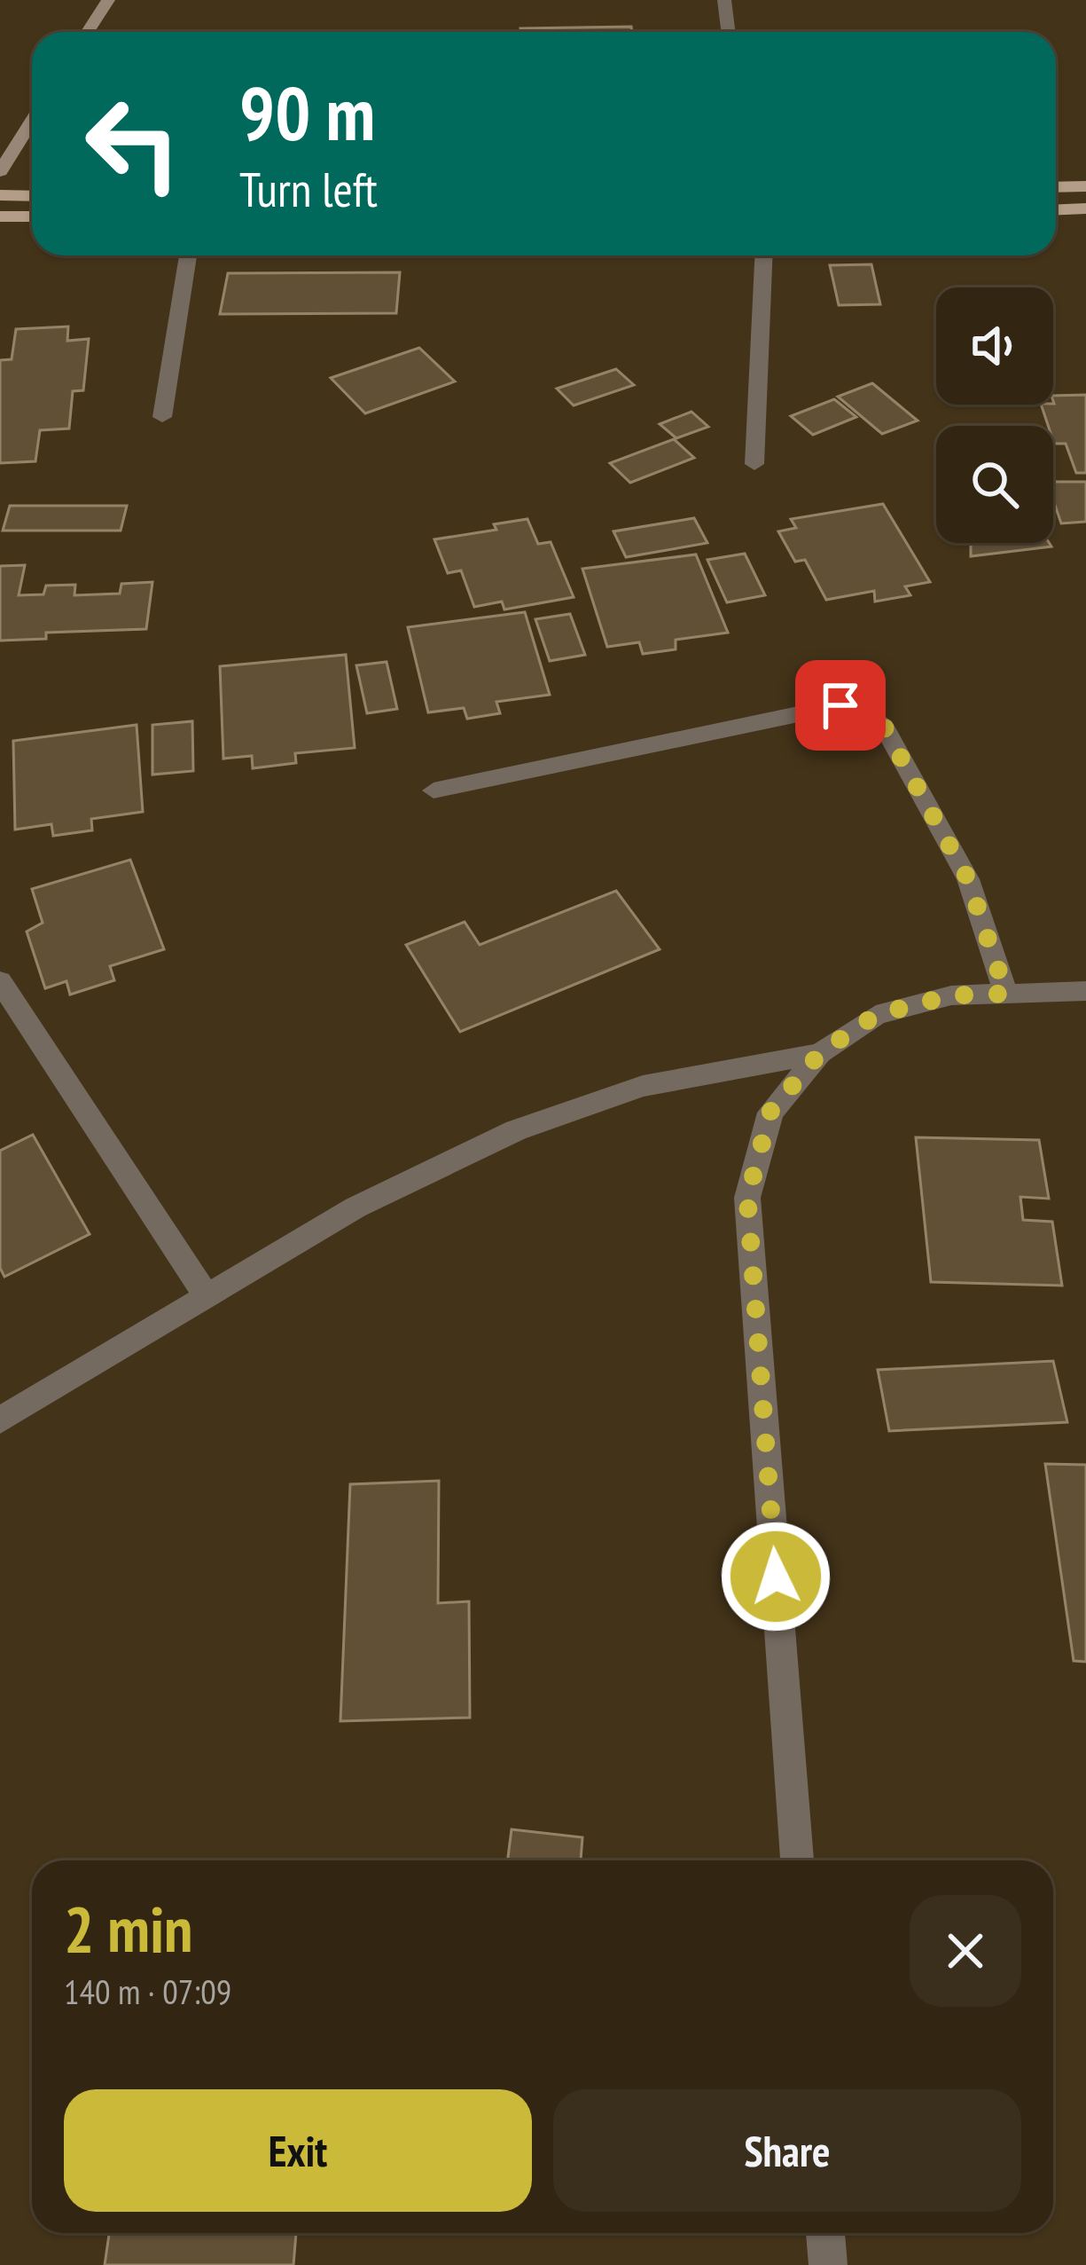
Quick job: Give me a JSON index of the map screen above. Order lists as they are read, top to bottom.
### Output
{
  "page": {
    "turn": ["90 m", "Turn left"],
    "heading": ["2 min", "140 m · 07:09"],
    "buttons": ["Exit", "Share"]
  }
}
